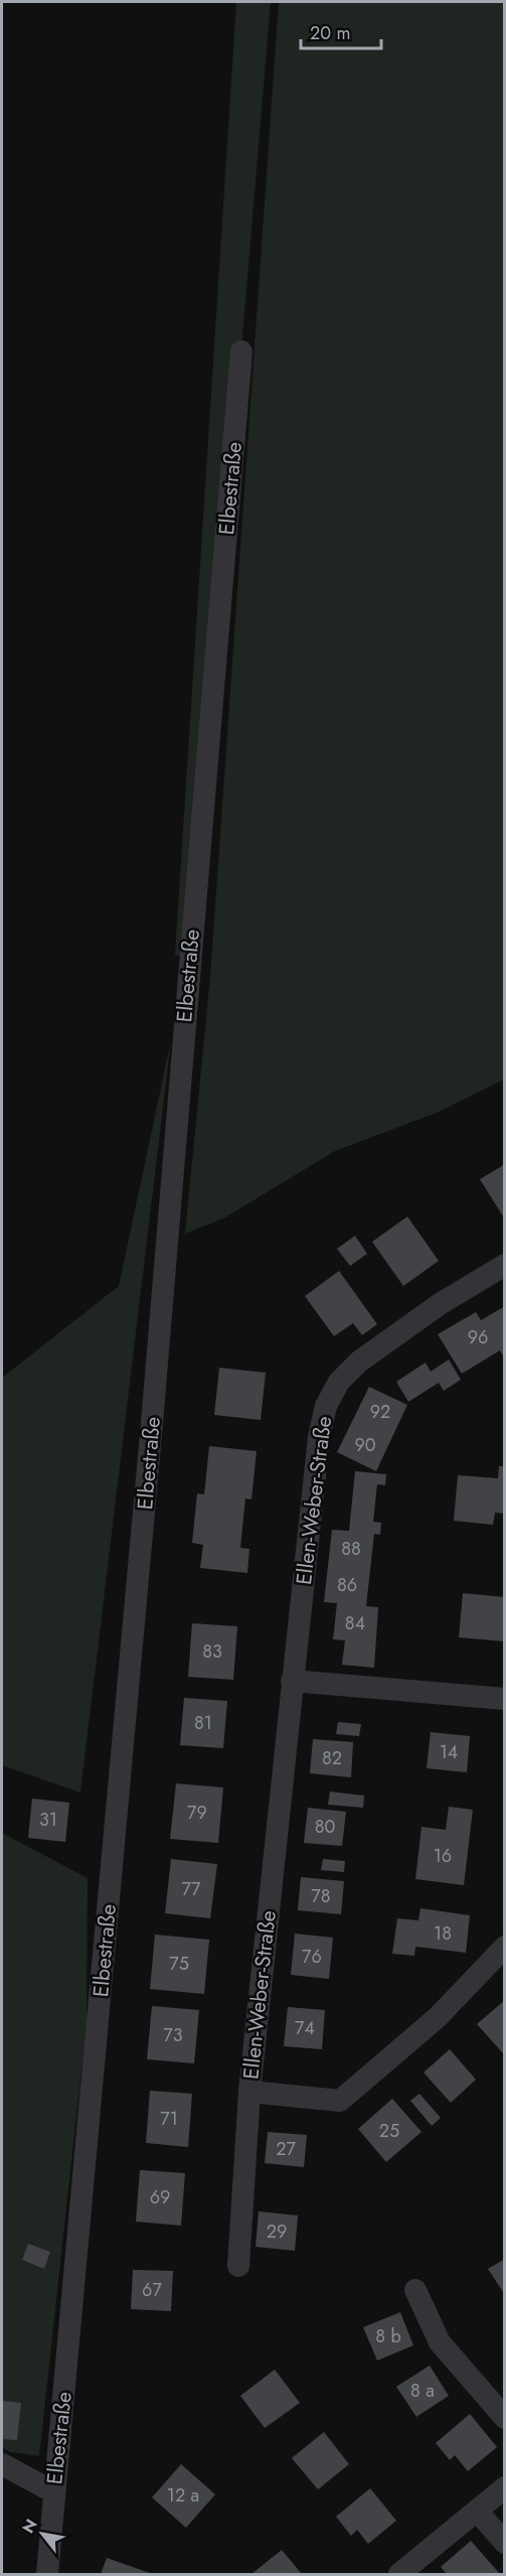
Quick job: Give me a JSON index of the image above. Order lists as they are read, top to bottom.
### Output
{
  "streets": {
    "street": ["Elbestraße", "Ellen-Weber-Straße"]
  },
  "house_numbers": [
    "96",
    "92",
    "90",
    "88",
    "86",
    "84",
    "83",
    "81",
    "14",
    "82",
    "79",
    "31",
    "80",
    "16",
    "77",
    "78",
    "18",
    "76",
    "75",
    "74",
    "73",
    "71",
    "25",
    "27",
    "69",
    "29",
    "67",
    "8 b",
    "8 a",
    "12 a"
  ],
  "scale_bar": "20 m",
  "north": "top left"
}
